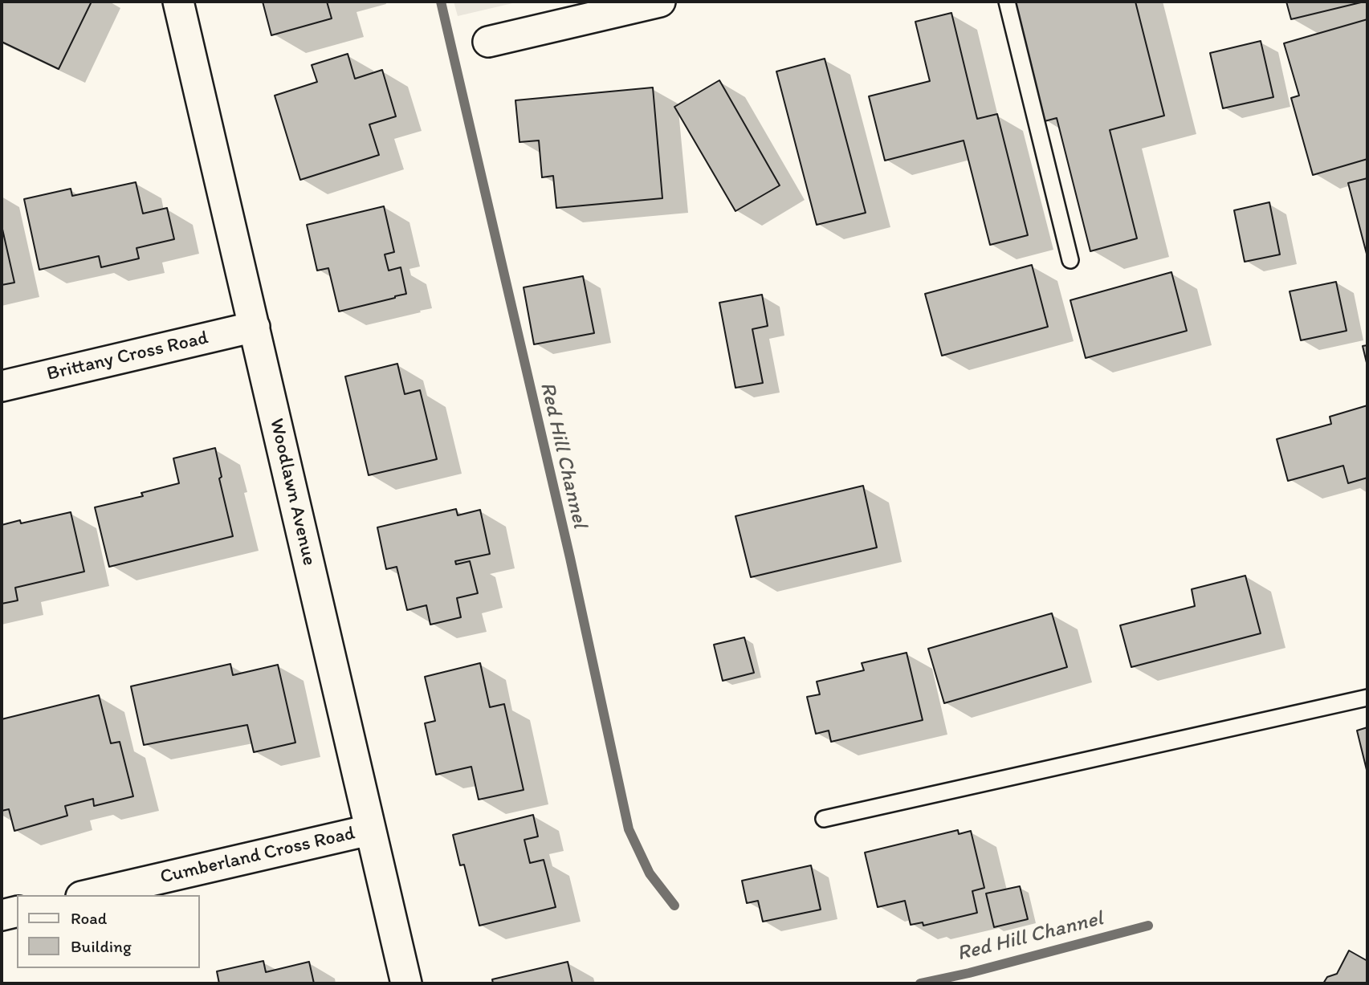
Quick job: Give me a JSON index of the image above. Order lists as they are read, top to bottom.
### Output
{
  "streets": {
    "street": ["Brittany Cross Road", "Woodlawn Avenue", "Cumberland Cross Road"]
  },
  "crossings": [
    ["Brittany Cross Road", "Woodlawn Avenue"],
    ["Woodlawn Avenue", "Cumberland Cross Road"]
  ],
  "water": ["Red Hill Channel"],
  "legend": ["Road", "Building"]
}
